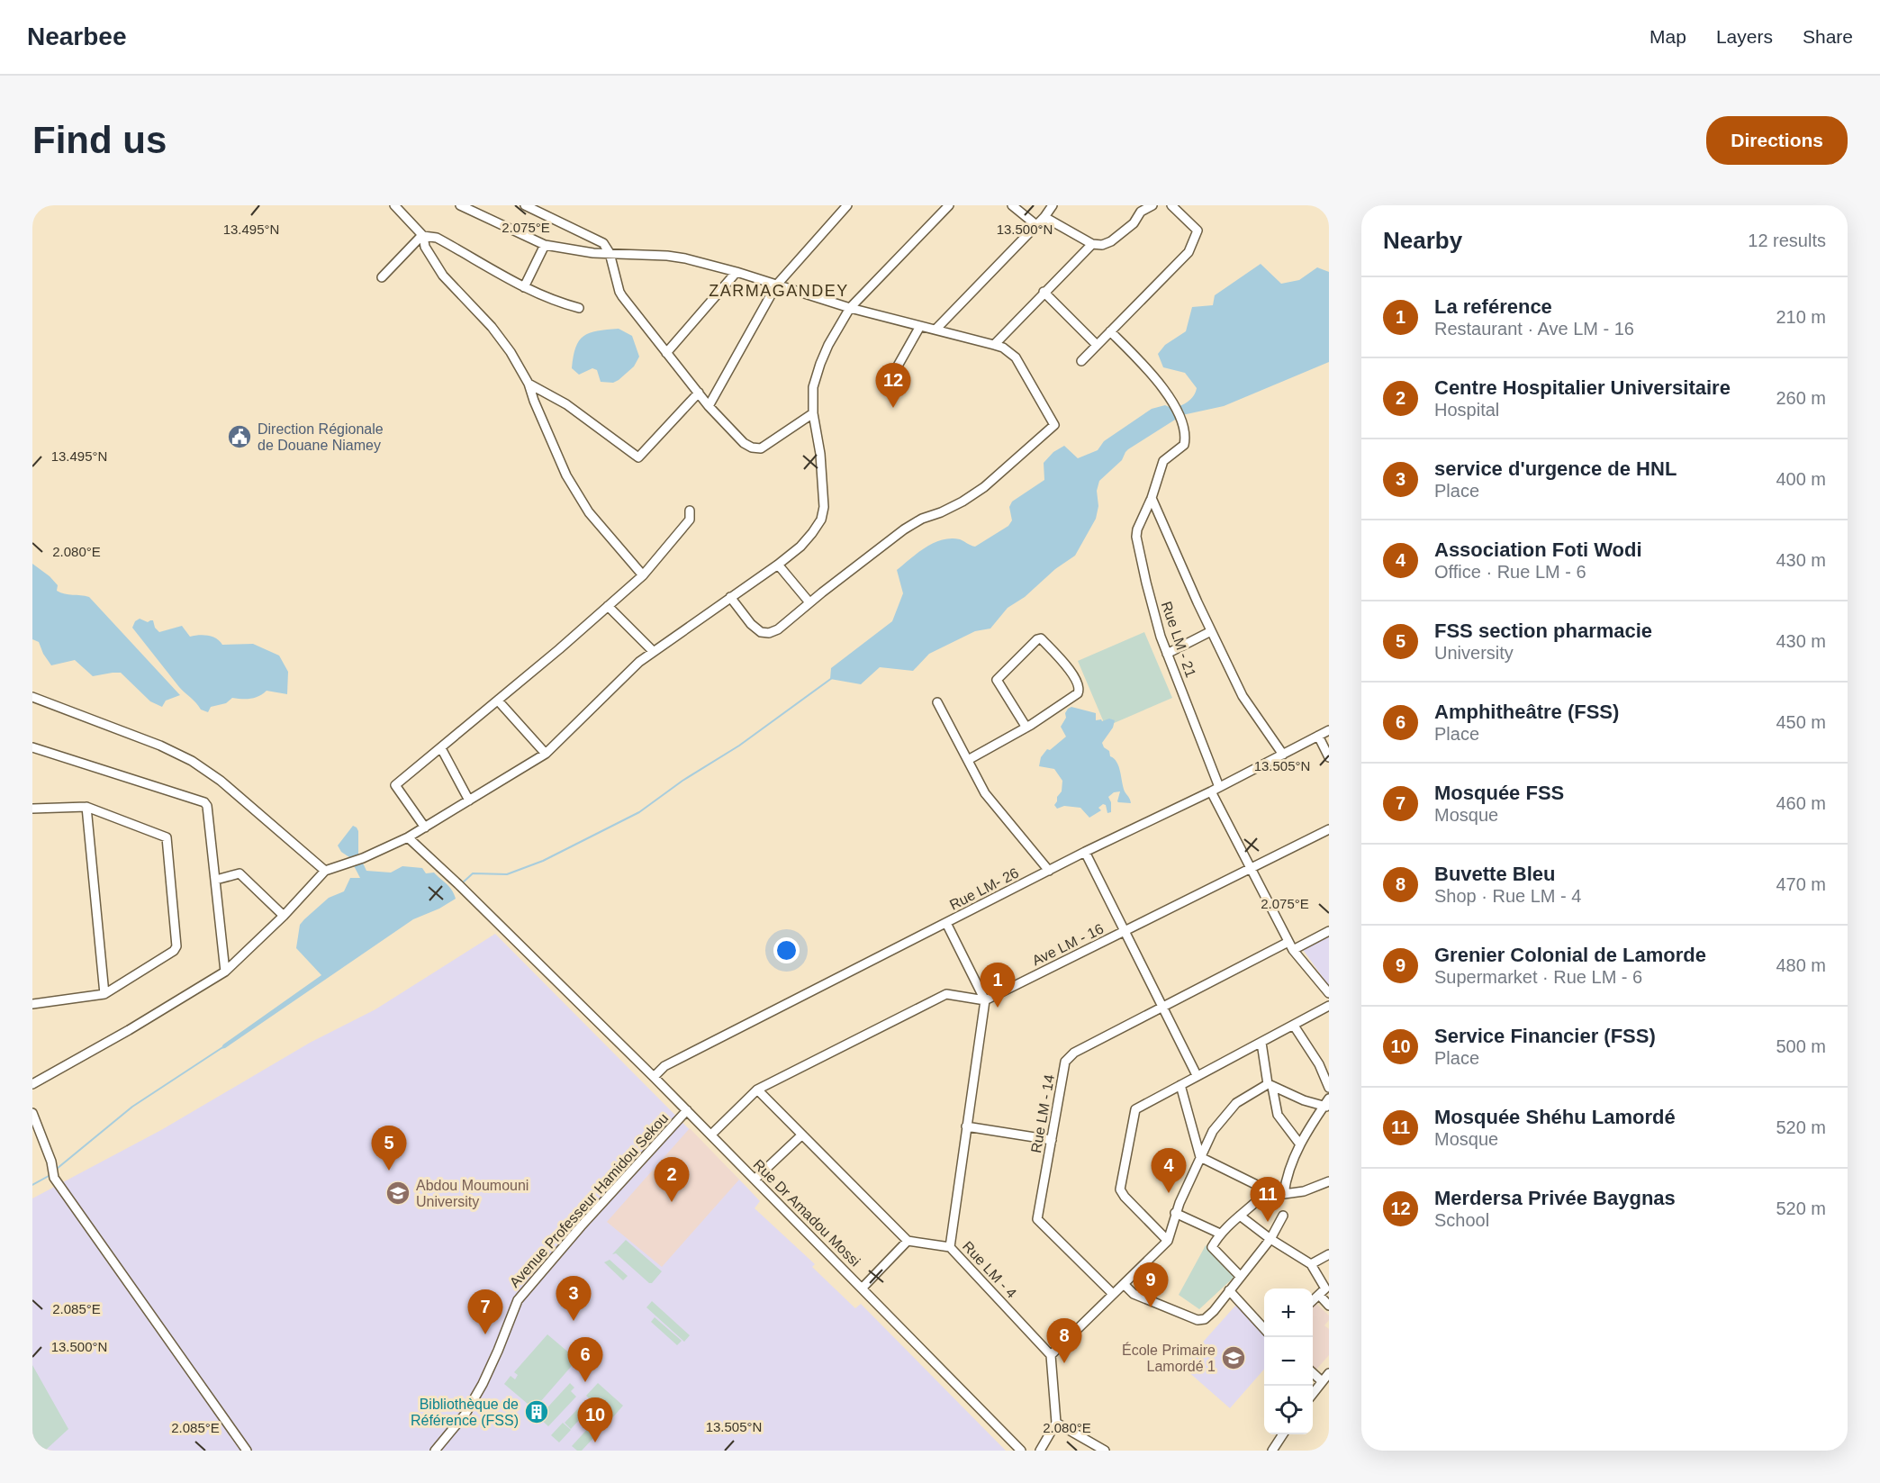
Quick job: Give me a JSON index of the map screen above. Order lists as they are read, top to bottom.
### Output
{
  "streets": {
    "street": [
      "Rue LM - 21",
      "Rue LM- 26",
      "Ave LM - 16",
      "Rue LM - 14",
      "Avenue Professeur Hamidou Sekou",
      "Rue Dr Amadou Mossi",
      "Rue LM - 4"
    ]
  },
  "crossings": [
    ["Rue LM - 21", "Rue LM- 26"],
    ["Rue LM- 26", "Rue Dr Amadou Mossi"],
    ["Ave LM - 16", "Rue LM - 4"],
    ["Avenue Professeur Hamidou Sekou", "Rue Dr Amadou Mossi"]
  ],
  "districts": ["ZARMAGANDEY"],
  "places": {
    "public building": ["Direction Régionale de Douane Niamey"],
    "school or university": ["Abdou Moumouni University", "École Primaire Lamordé 1"],
    "building": ["Bibliothèque de Référence (FSS)"]
  },
  "page": {
    "header": "Nearbee",
    "nav": ["Map", "Layers", "Share"],
    "buttons": "Directions",
    "title": "Find us",
    "heading": ["Nearby", "12 results"],
    "list": [
      {
        "mark": "1",
        "name": "La reférence",
        "note": "Restaurant · Ave LM - 16",
        "value": "210 m"
      },
      {
        "mark": "2",
        "name": "Centre Hospitalier Universitaire",
        "note": "Hospital",
        "value": "260 m"
      },
      {
        "mark": "3",
        "name": "service d'urgence de HNL",
        "note": "Place",
        "value": "400 m"
      },
      {
        "mark": "4",
        "name": "Association Foti Wodi",
        "note": "Office · Rue LM - 6",
        "value": "430 m"
      },
      {
        "mark": "5",
        "name": "FSS section pharmacie",
        "note": "University",
        "value": "430 m"
      },
      {
        "mark": "6",
        "name": "Amphitheâtre (FSS)",
        "note": "Place",
        "value": "450 m"
      },
      {
        "mark": "7",
        "name": "Mosquée FSS",
        "note": "Mosque",
        "value": "460 m"
      },
      {
        "mark": "8",
        "name": "Buvette Bleu",
        "note": "Shop · Rue LM - 4",
        "value": "470 m"
      },
      {
        "mark": "9",
        "name": "Grenier Colonial de Lamorde",
        "note": "Supermarket · Rue LM - 6",
        "value": "480 m"
      },
      {
        "mark": "10",
        "name": "Service Financier (FSS)",
        "note": "Place",
        "value": "500 m"
      },
      {
        "mark": "11",
        "name": "Mosquée Shéhu Lamordé",
        "note": "Mosque",
        "value": "520 m"
      },
      {
        "mark": "12",
        "name": "Merdersa Privée Baygnas",
        "note": "School",
        "value": "520 m"
      }
    ],
    "pins": [
      "12",
      "1",
      "5",
      "4",
      "2",
      "11",
      "9",
      "3",
      "7",
      "8",
      "6",
      "10"
    ],
    "map_buttons": ["+", "−"]
  },
  "coordinates": [
    "2.075°E",
    "13.495°N",
    "13.500°N",
    "2.080°E",
    "13.505°N",
    "2.085°E"
  ]
}
